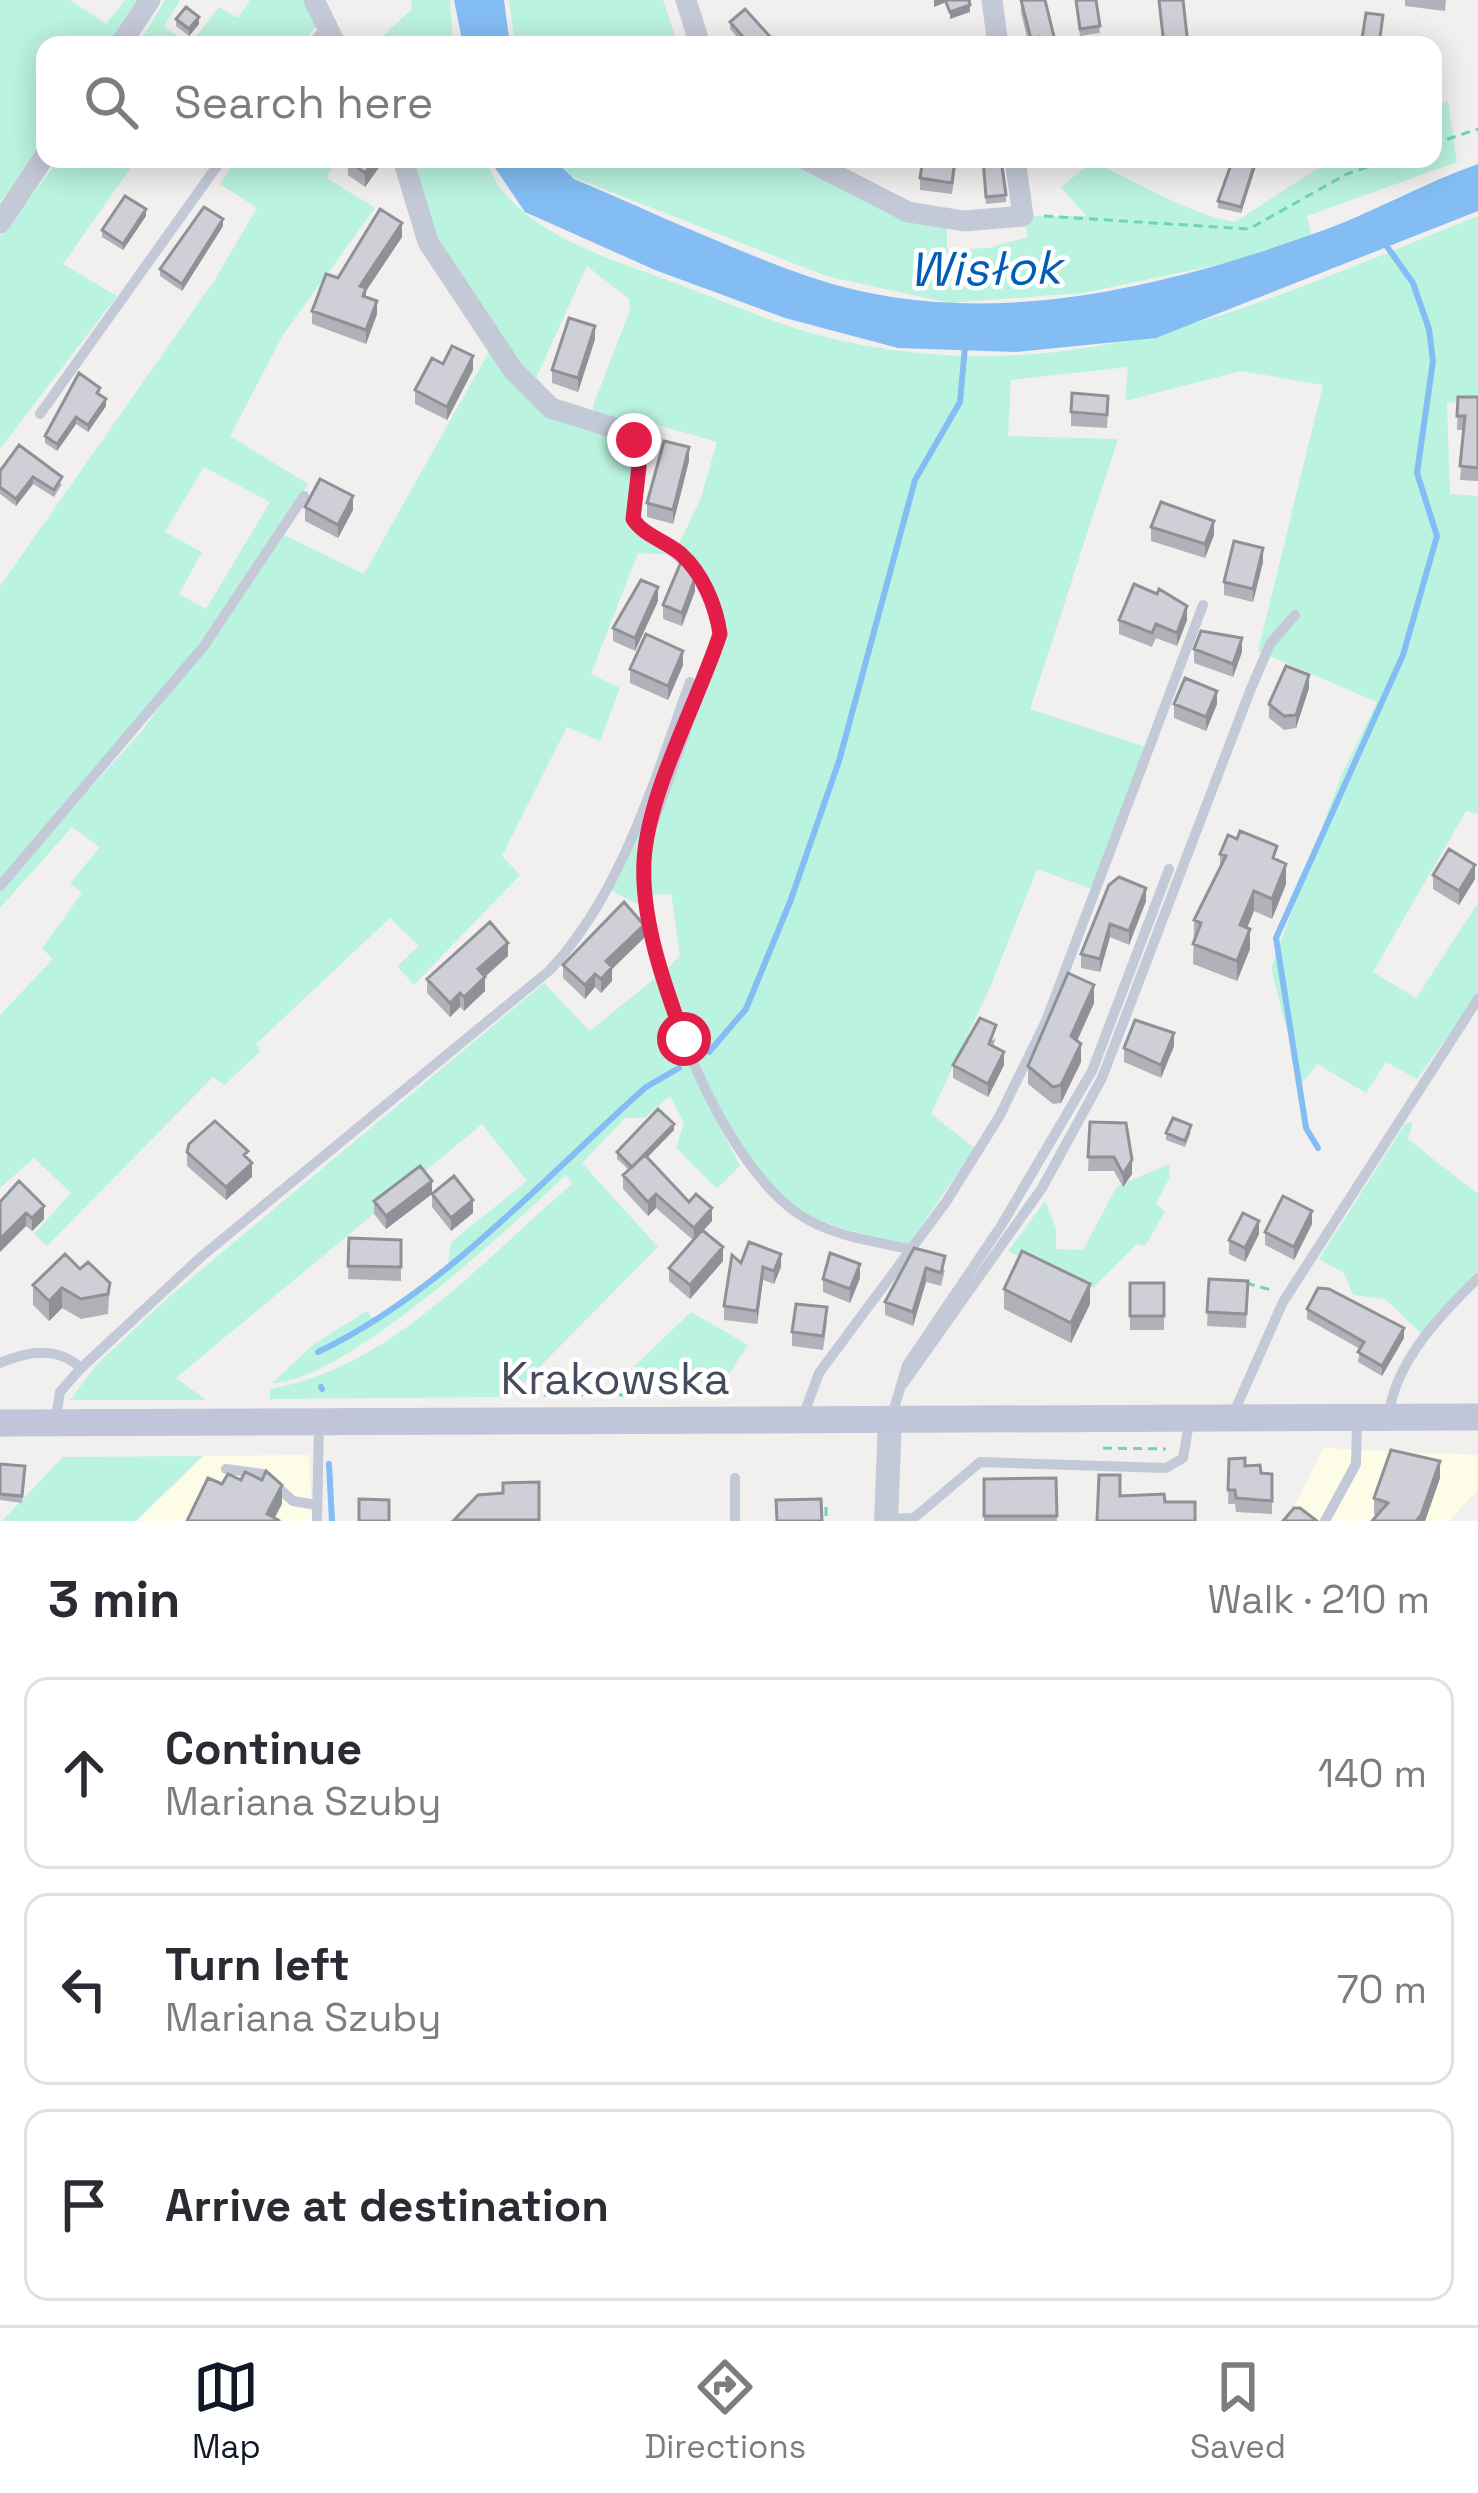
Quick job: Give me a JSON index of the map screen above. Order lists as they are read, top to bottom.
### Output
{
  "streets": {
    "main road": ["Krakowska"]
  },
  "water": ["Wisłok"],
  "page": {
    "search": "Search here",
    "heading": ["3 min", "Walk · 210 m"],
    "list": [
      ["Continue", "Mariana Szuby", "140 m"],
      ["Turn left", "Mariana Szuby", "70 m"],
      "Arrive at destination"
    ],
    "nav": ["Map", "Directions", "Saved"]
  }
}
